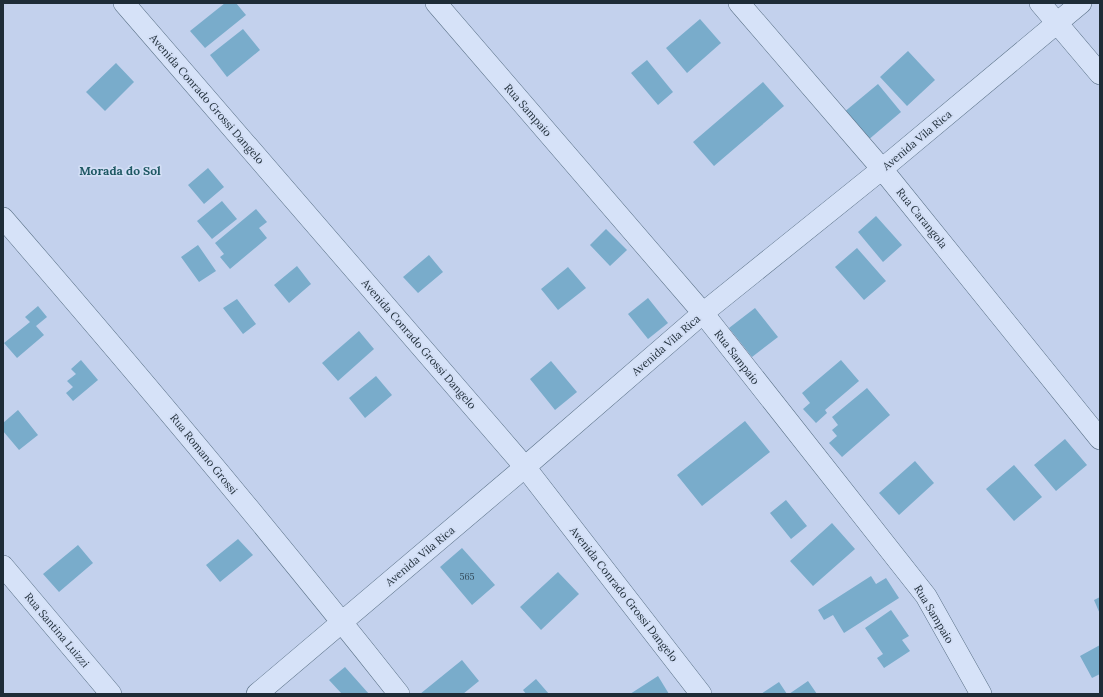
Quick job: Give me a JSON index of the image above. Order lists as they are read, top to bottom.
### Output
{
  "streets": {
    "street": [
      "Avenida Conrado Grossi Dangelo",
      "Rua Sampaio",
      "Avenida Vila Rica",
      "Rua Carangola",
      "Rua Romano Grossi",
      "Rua Santina Luizzi"
    ]
  },
  "crossings": [
    ["Avenida Conrado Grossi Dangelo", "Avenida Vila Rica"],
    ["Rua Sampaio", "Avenida Vila Rica"],
    ["Avenida Vila Rica", "Rua Carangola"],
    ["Avenida Vila Rica", "Rua Romano Grossi"]
  ],
  "districts": ["Morada do Sol"],
  "house_numbers": ["565"]
}
